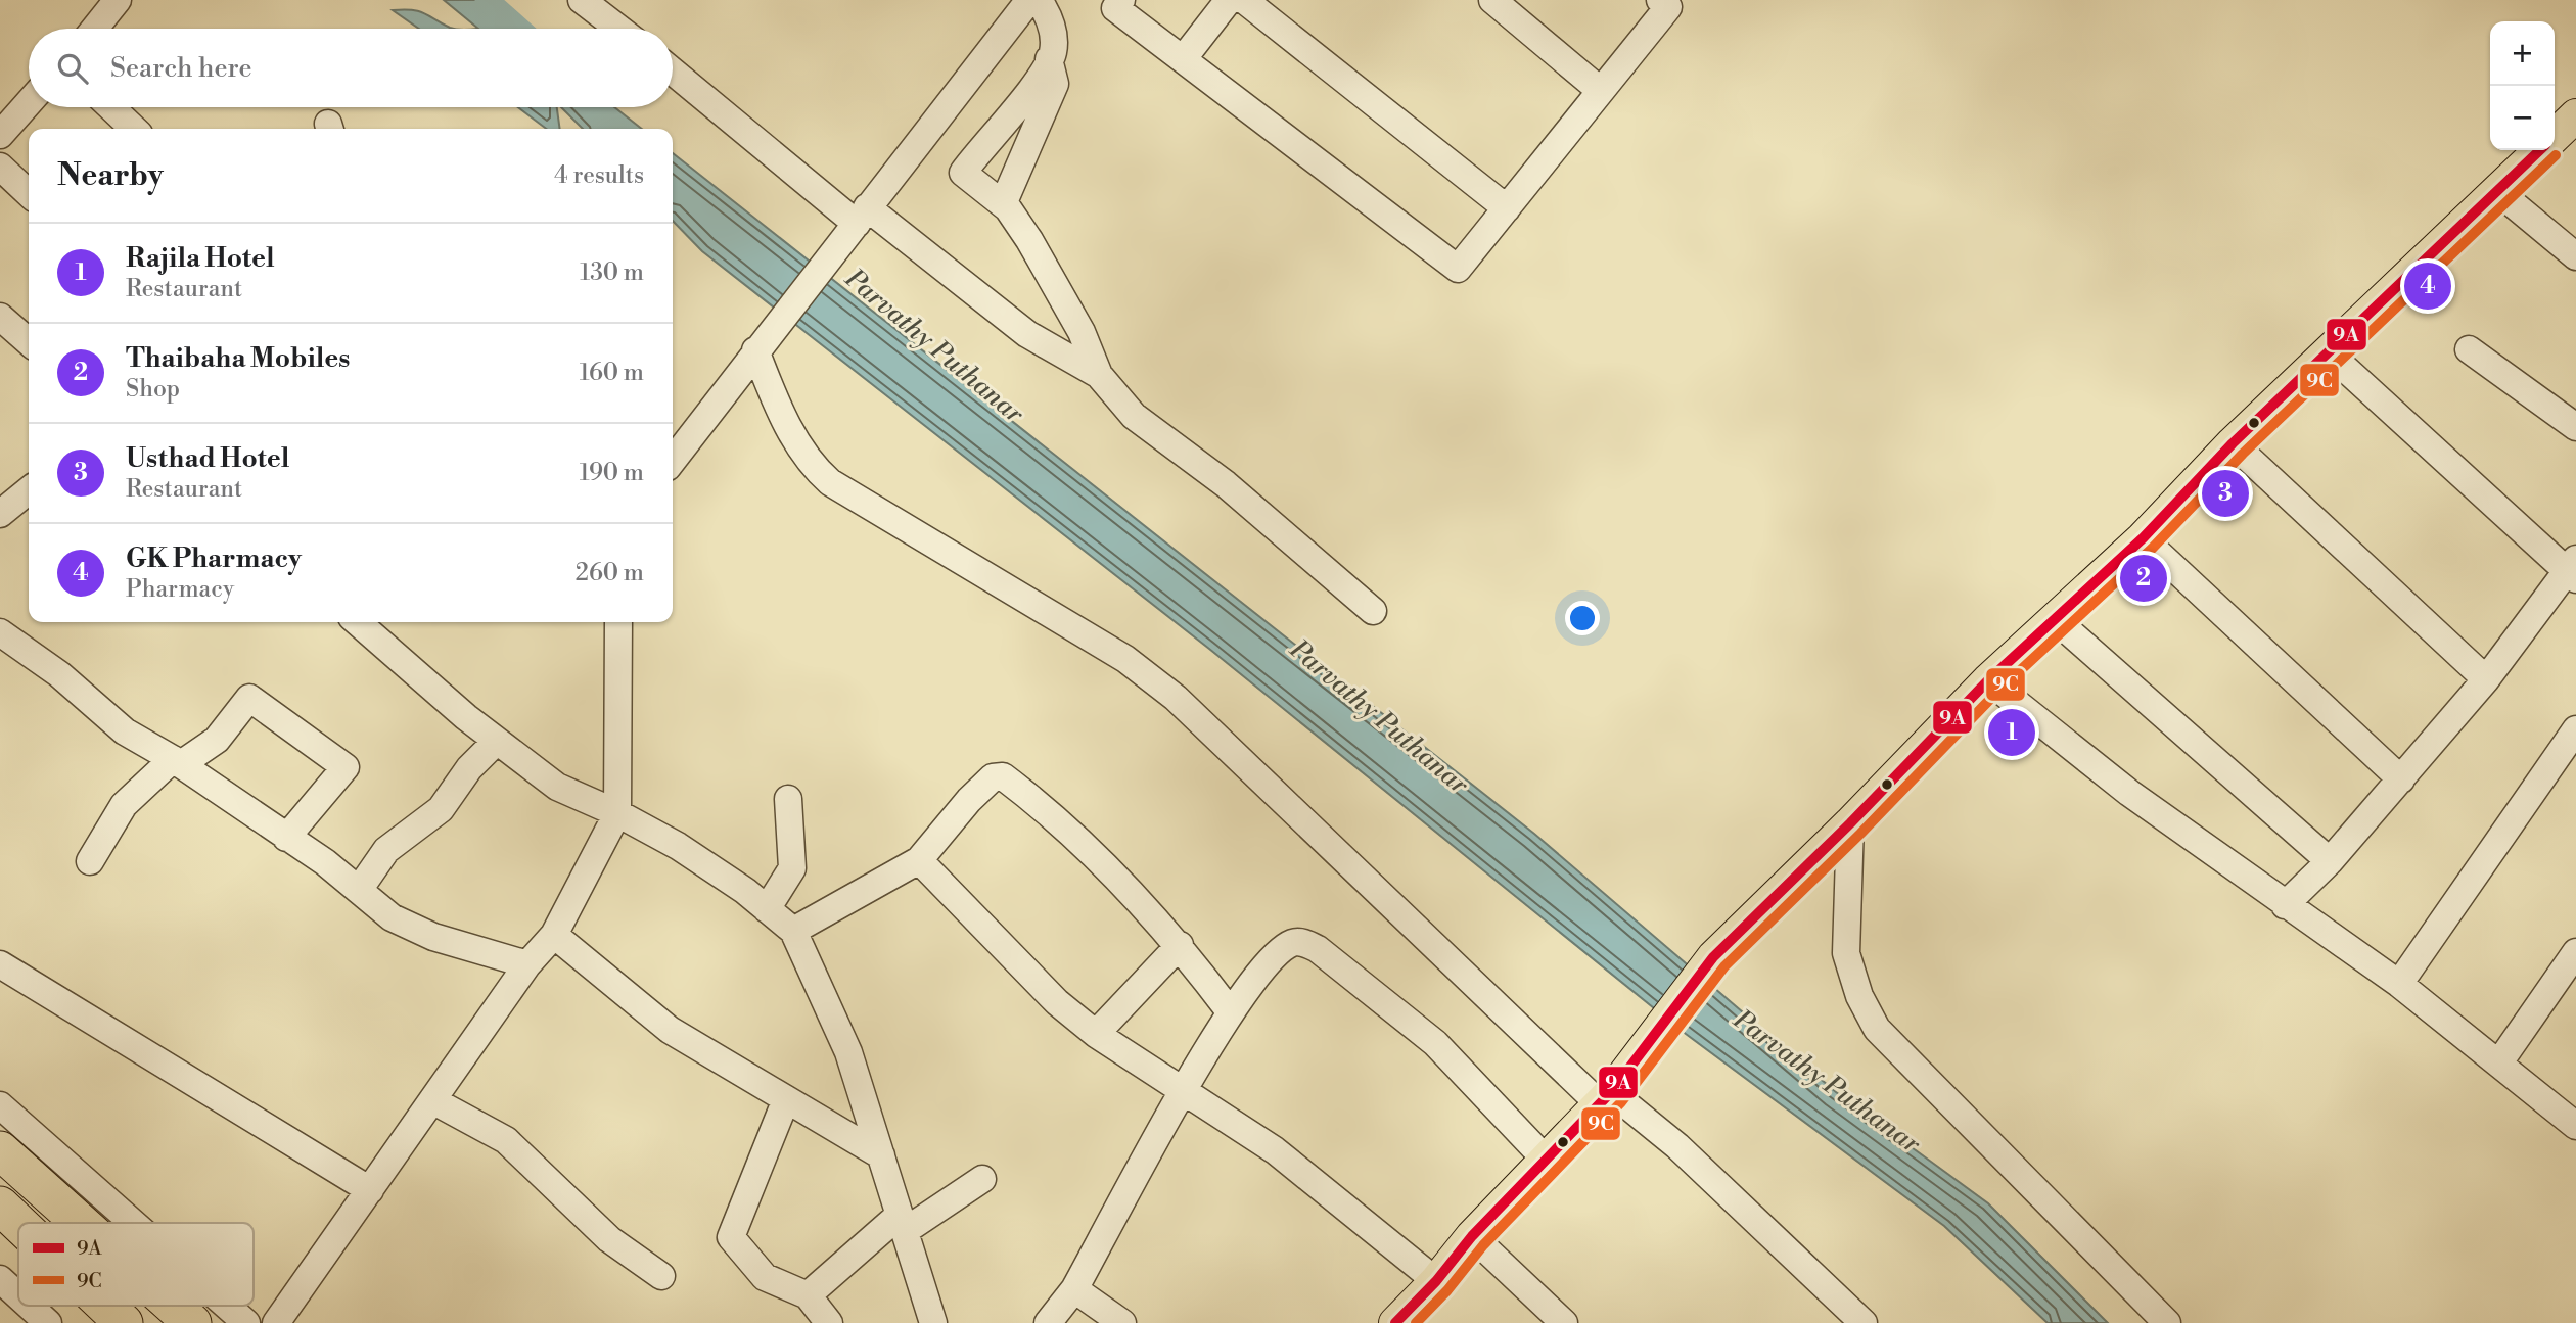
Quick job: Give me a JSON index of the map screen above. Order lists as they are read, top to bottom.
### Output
{
  "water": ["Parvathy Puthanar"],
  "lines": ["transit line 9A", "transit line 9C"],
  "legend": ["9A", "9C"],
  "page": {
    "map_buttons": ["+", "−"],
    "search": "Search here",
    "heading": ["Nearby", "4 results"],
    "list": [
      {
        "mark": "1",
        "name": "Rajila Hotel",
        "note": "Restaurant",
        "value": "130 m"
      },
      {
        "mark": "2",
        "name": "Thaibaha Mobiles",
        "note": "Shop",
        "value": "160 m"
      },
      {
        "mark": "3",
        "name": "Usthad Hotel",
        "note": "Restaurant",
        "value": "190 m"
      },
      {
        "mark": "4",
        "name": "GK Pharmacy",
        "note": "Pharmacy",
        "value": "260 m"
      }
    ],
    "pins": [
      "4",
      "3",
      "2",
      "1"
    ]
  }
}
